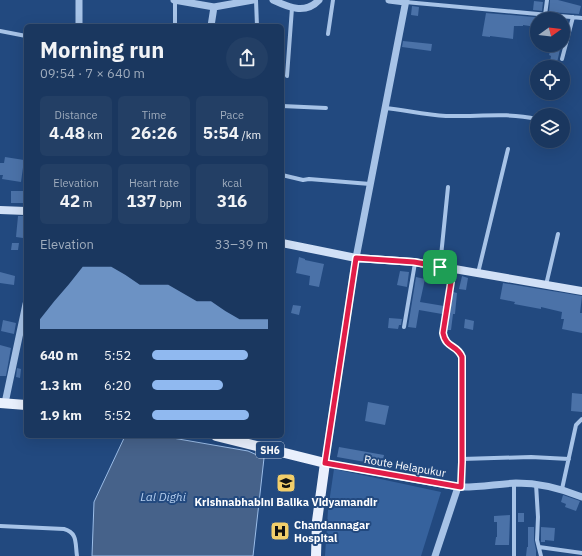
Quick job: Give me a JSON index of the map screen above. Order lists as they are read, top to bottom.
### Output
{
  "streets": {
    "main road": ["SH6"],
    "street": ["Route Helapukur"]
  },
  "crossings": [
    ["SH6", "Route Helapukur"]
  ],
  "water": ["Lal Dighi"],
  "places": {
    "school or university": ["Krishnabhabini Balika Vidyamandir"],
    "hospital": ["Chandannagar Hospital"]
  },
  "north": "right",
  "page": {
    "heading": ["Morning run", "09:54 · 7 × 640 m"],
    "stats": [
      ["Distance", "4.48 km"],
      ["Time", "26:26"],
      ["Pace", "5:54 /km"],
      ["Elevation", "42 m"],
      ["Heart rate", "137 bpm"],
      ["kcal", "316"]
    ],
    "chart": ["Elevation", "33–39 m"],
    "list": [
      {
        "name": "640 m",
        "note": "5:52"
      },
      {
        "name": "1.3 km",
        "note": "6:20"
      },
      {
        "name": "1.9 km",
        "note": "5:52"
      }
    ]
  }
}
